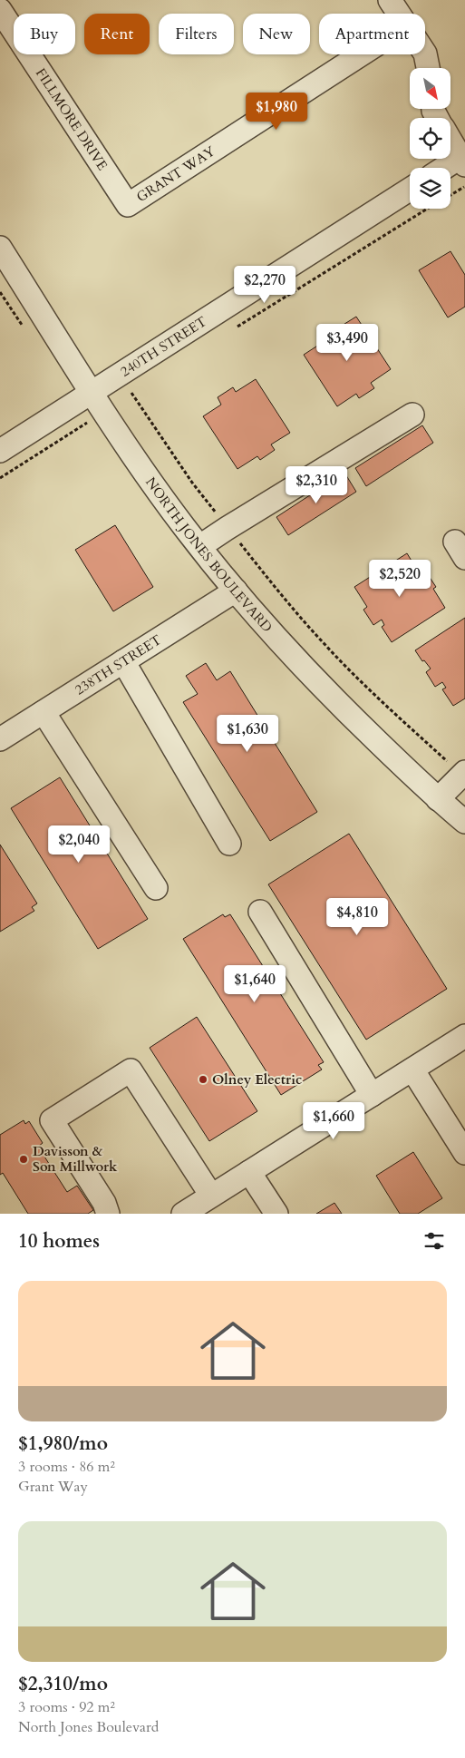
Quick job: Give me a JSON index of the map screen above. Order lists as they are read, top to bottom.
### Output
{
  "streets": {
    "street": [
      "FILLMORE DRIVE",
      "GRANT WAY",
      "240TH STREET",
      "NORTH JONES BOULEVARD",
      "238TH STREET"
    ]
  },
  "crossings": [
    ["FILLMORE DRIVE", "GRANT WAY"],
    ["240TH STREET", "NORTH JONES BOULEVARD"],
    ["NORTH JONES BOULEVARD", "238TH STREET"]
  ],
  "places": ["Olney Electric", "Davisson & Son Millwork"],
  "north": "bottom right",
  "page": {
    "chip": [
      "Buy",
      "Rent",
      "Filters",
      "New",
      "Apartment"
    ],
    "price": [
      "$1,980",
      "$2,270",
      "$3,490",
      "$2,310",
      "$2,520",
      "$1,630",
      "$2,040",
      "$4,810",
      "$1,640",
      "$1,660"
    ],
    "heading": "10 homes",
    "list": [
      {
        "name": "$1,980/mo",
        "note": "3 rooms · 86 m² · Grant Way"
      },
      {
        "name": "$2,310/mo",
        "note": "3 rooms · 92 m² · North Jones Boulevard"
      }
    ]
  }
}
